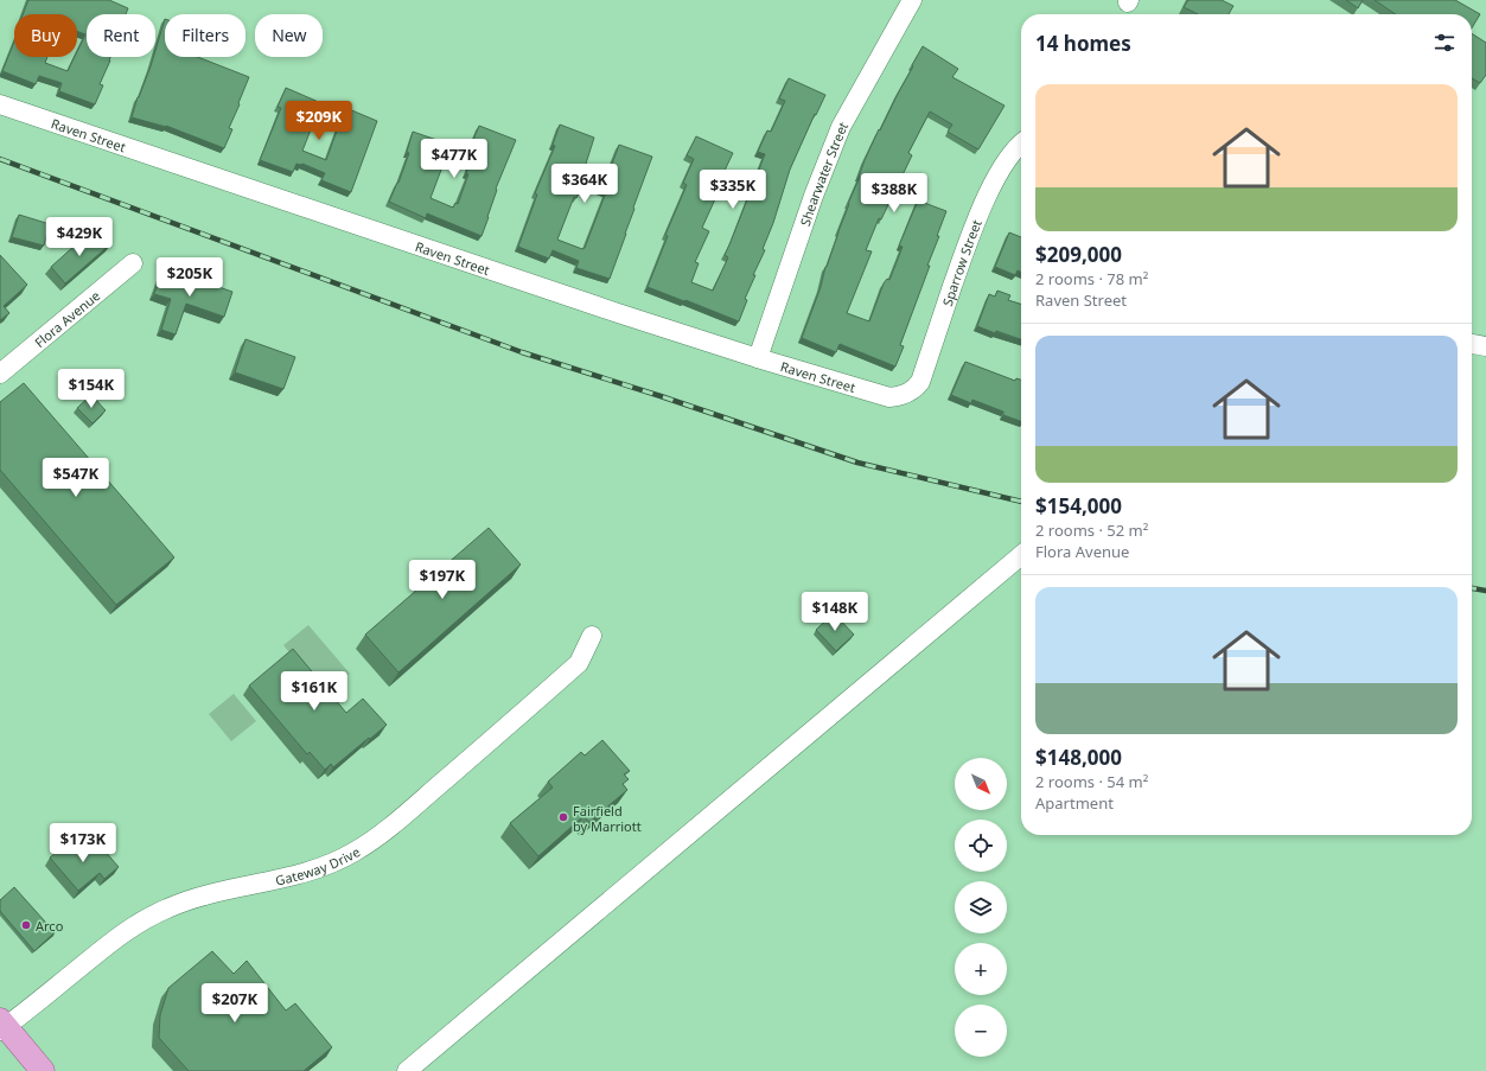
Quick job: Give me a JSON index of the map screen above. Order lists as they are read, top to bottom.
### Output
{
  "streets": {
    "street": [
      "Raven Street",
      "Shearwater Street",
      "Sparrow Street",
      "Flora Avenue",
      "Gateway Drive"
    ]
  },
  "crossings": [
    ["Raven Street", "Shearwater Street"],
    ["Raven Street", "Sparrow Street"]
  ],
  "places": ["Fairfield by Marriott", "Arco"],
  "north": "bottom right",
  "page": {
    "chip": [
      "Buy",
      "Rent",
      "Filters",
      "New"
    ],
    "heading": "14 homes",
    "list": [
      {
        "name": "$209,000",
        "note": "2 rooms · 78 m² · Raven Street"
      },
      {
        "name": "$154,000",
        "note": "2 rooms · 52 m² · Flora Avenue"
      },
      {
        "name": "$148,000",
        "note": "2 rooms · 54 m² · Apartment"
      }
    ],
    "price": [
      "$209K",
      "$477K",
      "$364K",
      "$335K",
      "$388K",
      "$429K",
      "$205K",
      "$154K",
      "$547K",
      "$197K",
      "$148K",
      "$161K",
      "$173K",
      "$207K"
    ],
    "map_buttons": ["+", "−"]
  }
}
